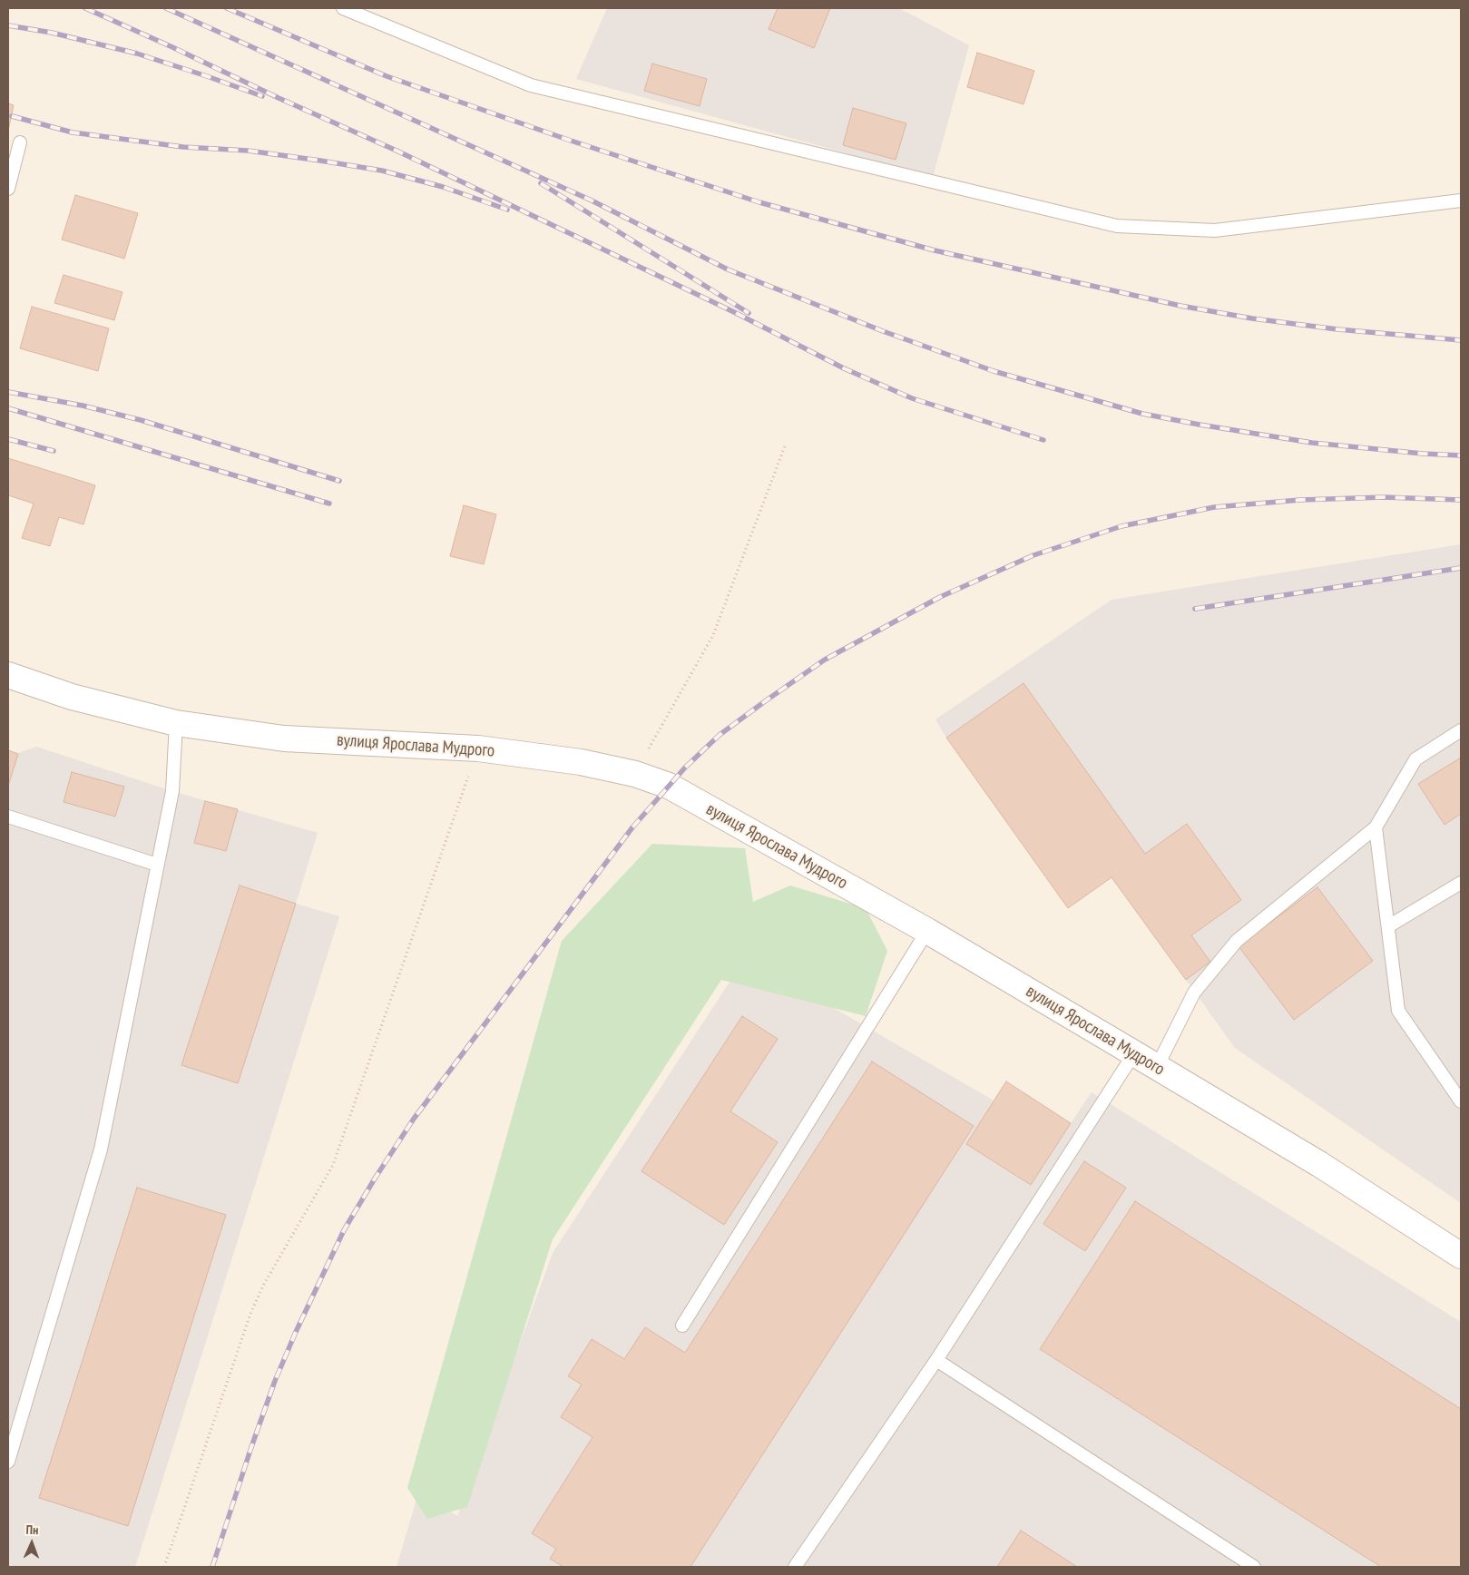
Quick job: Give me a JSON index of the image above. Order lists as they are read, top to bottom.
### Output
{
  "streets": {
    "street": ["вулиця Ярослава Мудрого"]
  },
  "north": "top"
}
